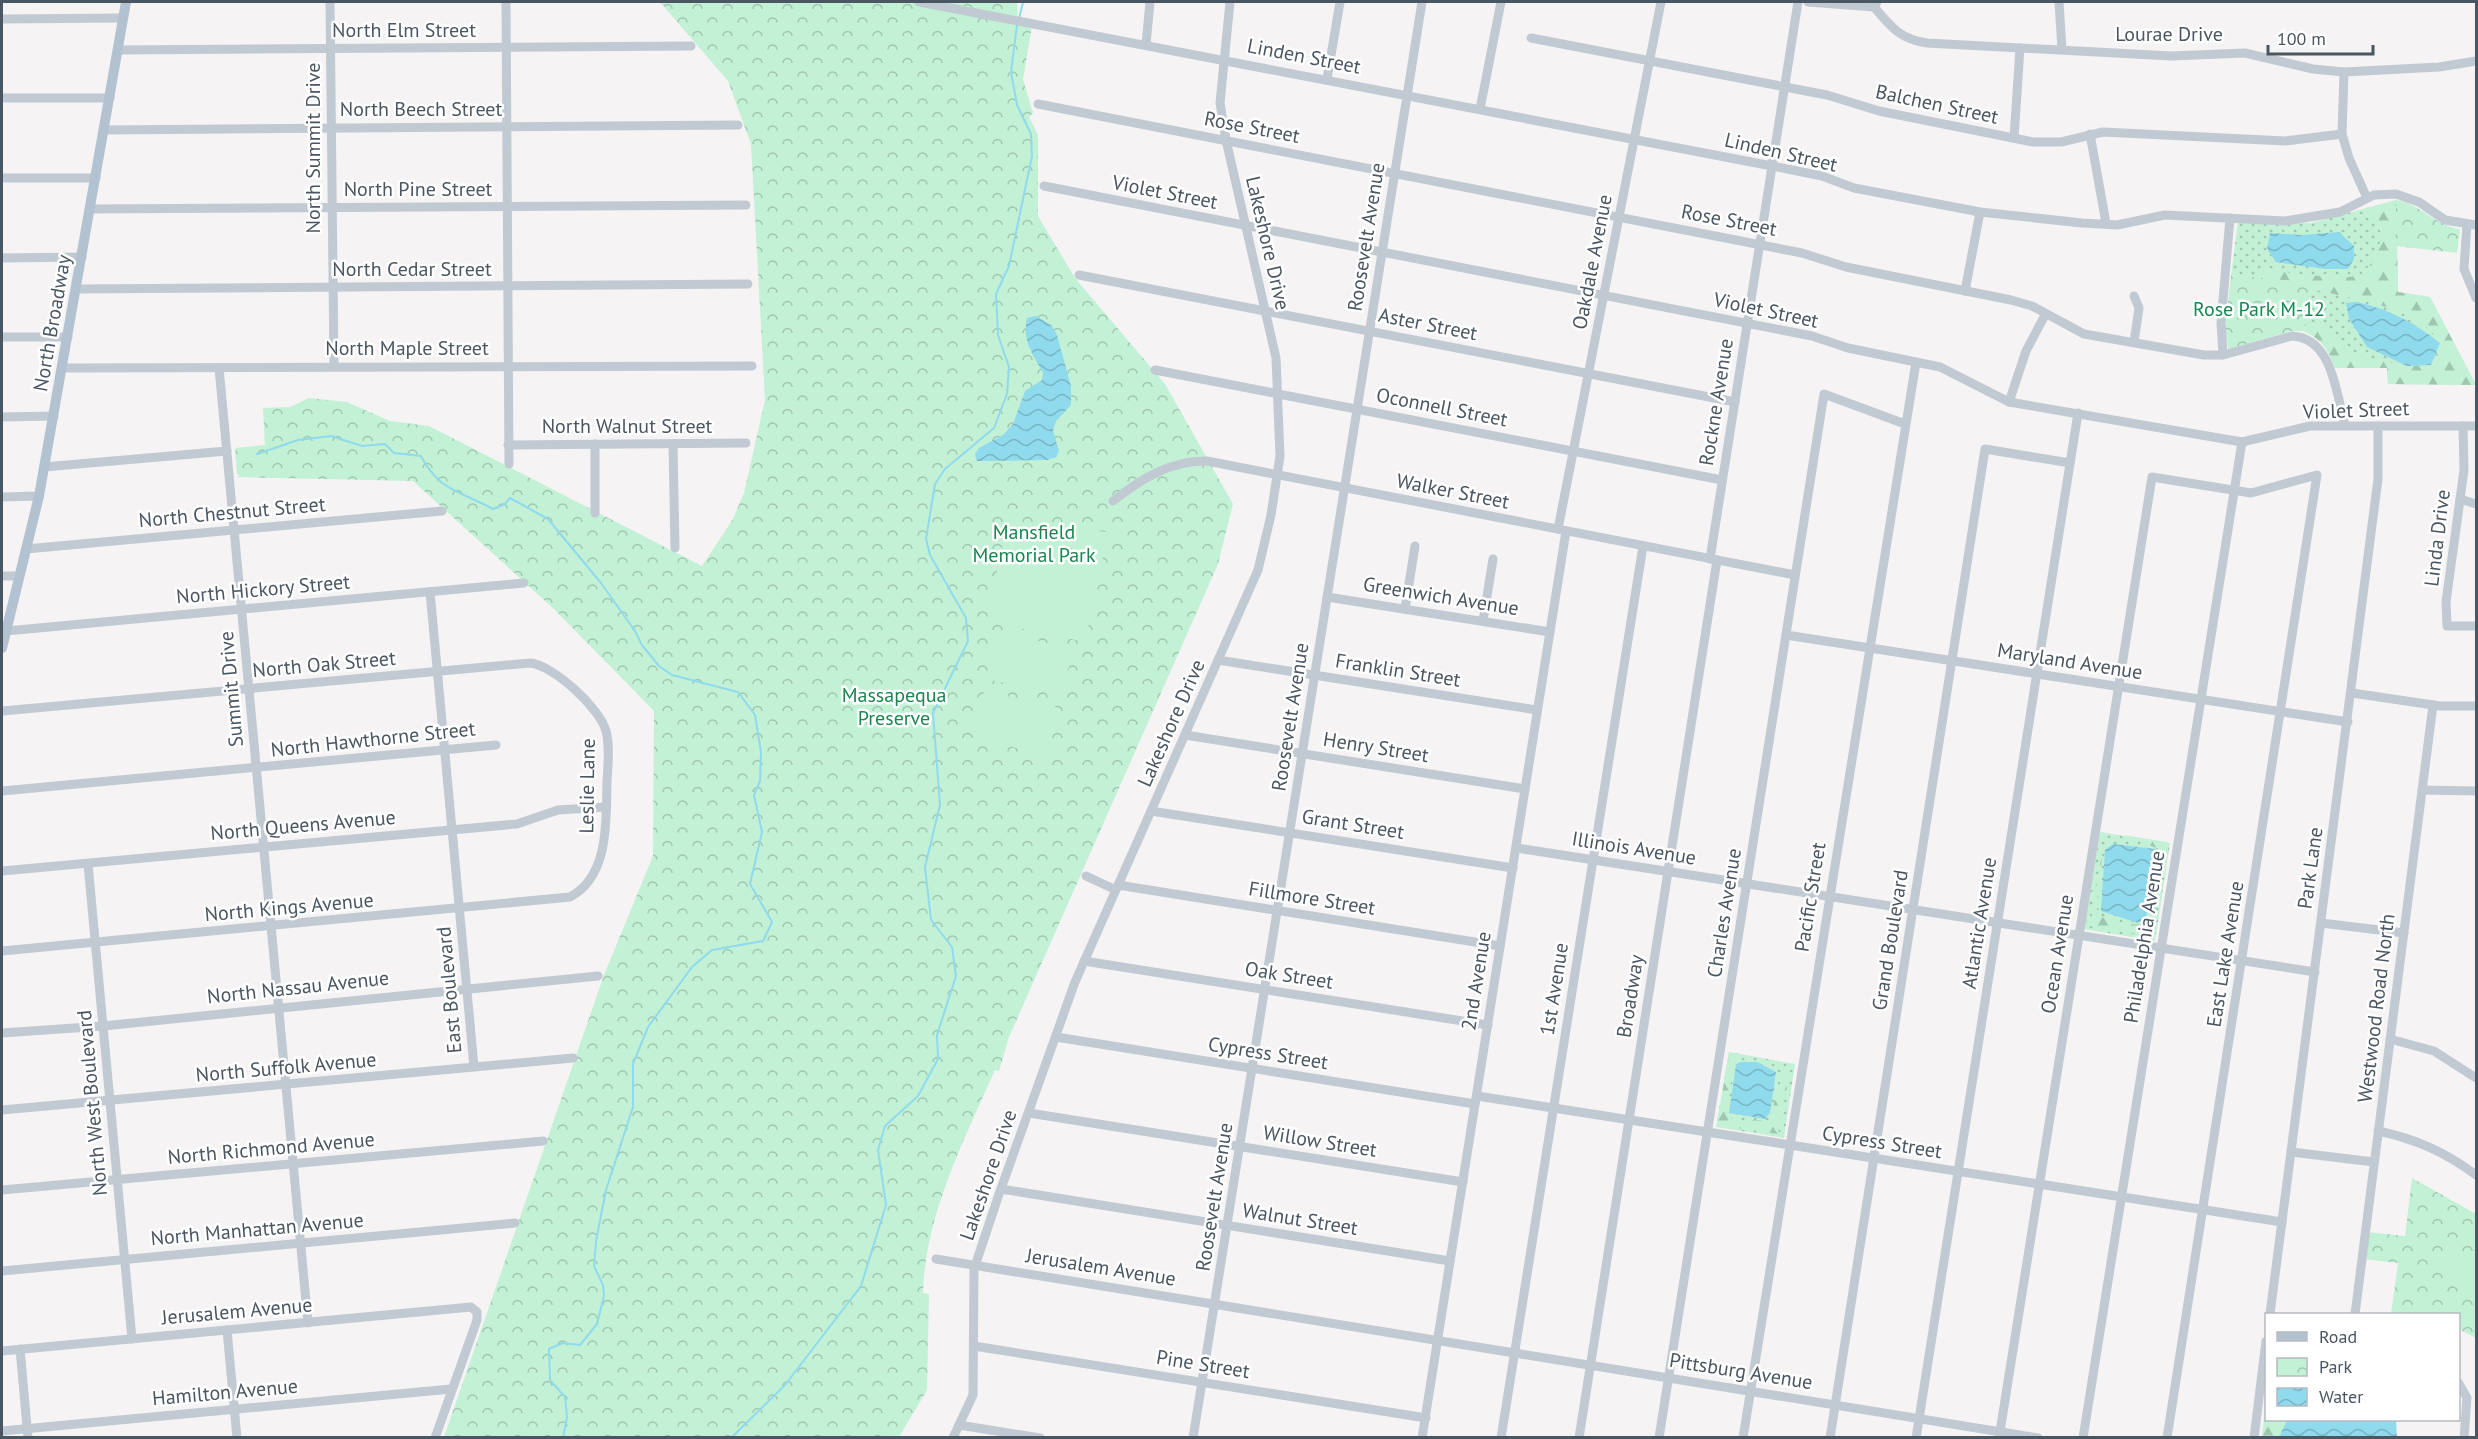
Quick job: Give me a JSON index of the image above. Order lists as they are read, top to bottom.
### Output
{
  "streets": {
    "main road": ["North Broadway"],
    "street": [
      "North Elm Street",
      "Lourae Drive",
      "Linden Street",
      "Balchen Street",
      "North Beech Street",
      "Rose Street",
      "North Summit Drive",
      "North Pine Street",
      "Violet Street",
      "Roosevelt Avenue",
      "Lakeshore Drive",
      "Oakdale Avenue",
      "North Cedar Street",
      "Aster Street",
      "North Maple Street",
      "Rockne Avenue",
      "Oconnell Street",
      "North Walnut Street",
      "Walker Street",
      "North Chestnut Street",
      "Linda Drive",
      "North Hickory Street",
      "Greenwich Avenue",
      "Maryland Avenue",
      "North Oak Street",
      "Franklin Street",
      "Summit Drive",
      "North Hawthorne Street",
      "Henry Street",
      "Leslie Lane",
      "Grant Street",
      "North Queens Avenue",
      "Illinois Avenue",
      "Park Lane",
      "Pacific Street",
      "Fillmore Street",
      "North Kings Avenue",
      "Charles Avenue",
      "Atlantic Avenue",
      "Philadelphia Avenue",
      "Grand Boulevard",
      "Ocean Avenue",
      "East Lake Avenue",
      "Oak Street",
      "2nd Avenue",
      "North Nassau Avenue",
      "1st Avenue",
      "East Boulevard",
      "Broadway",
      "Westwood Road North",
      "Cypress Street",
      "North Suffolk Avenue",
      "North West Boulevard",
      "Willow Street",
      "North Richmond Avenue",
      "Walnut Street",
      "North Manhattan Avenue",
      "Jerusalem Avenue",
      "Pine Street",
      "Pittsburg Avenue",
      "Hamilton Avenue"
    ]
  },
  "crossings": [
    ["North Elm Street", "North Summit Drive"],
    ["North Elm Street", "North Broadway"],
    ["Linden Street", "Roosevelt Avenue"],
    ["Linden Street", "Lakeshore Drive"],
    ["Linden Street", "Oakdale Avenue"],
    ["Linden Street", "Rockne Avenue"],
    ["Balchen Street", "Oakdale Avenue"],
    ["Balchen Street", "Rockne Avenue"],
    ["North Beech Street", "North Summit Drive"],
    ["North Beech Street", "North Broadway"],
    ["Rose Street", "Violet Street"],
    ["Rose Street", "Roosevelt Avenue"],
    ["Rose Street", "Lakeshore Drive"],
    ["Rose Street", "Oakdale Avenue"],
    ["Rose Street", "Rockne Avenue"],
    ["North Summit Drive", "North Pine Street"],
    ["North Summit Drive", "North Cedar Street"],
    ["North Summit Drive", "North Maple Street"],
    ["North Pine Street", "North Broadway"],
    ["Violet Street", "Roosevelt Avenue"],
    ["Violet Street", "Lakeshore Drive"],
    ["Violet Street", "Oakdale Avenue"],
    ["Violet Street", "Rockne Avenue"],
    ["Violet Street", "Linda Drive"],
    ["Violet Street", "Park Lane"],
    ["Violet Street", "Pacific Street"],
    ["Violet Street", "Atlantic Avenue"],
    ["Violet Street", "Philadelphia Avenue"],
    ["Roosevelt Avenue", "Aster Street"],
    ["Roosevelt Avenue", "Oconnell Street"],
    ["Roosevelt Avenue", "Walker Street"],
    ["Roosevelt Avenue", "Greenwich Avenue"],
    ["Roosevelt Avenue", "Franklin Street"],
    ["Roosevelt Avenue", "Henry Street"],
    ["Roosevelt Avenue", "Grant Street"],
    ["Roosevelt Avenue", "Fillmore Street"],
    ["Roosevelt Avenue", "Oak Street"],
    ["Roosevelt Avenue", "Cypress Street"],
    ["Roosevelt Avenue", "Willow Street"],
    ["Roosevelt Avenue", "Walnut Street"],
    ["Roosevelt Avenue", "Jerusalem Avenue"],
    ["Roosevelt Avenue", "Pine Street"],
    ["Lakeshore Drive", "Aster Street"],
    ["Lakeshore Drive", "Oconnell Street"],
    ["Lakeshore Drive", "Walker Street"],
    ["Lakeshore Drive", "Franklin Street"],
    ["Lakeshore Drive", "Henry Street"],
    ["Lakeshore Drive", "Grant Street"],
    ["Lakeshore Drive", "Fillmore Street"],
    ["Lakeshore Drive", "Oak Street"],
    ["Lakeshore Drive", "Cypress Street"],
    ["Lakeshore Drive", "Willow Street"],
    ["Lakeshore Drive", "Walnut Street"],
    ["Lakeshore Drive", "Jerusalem Avenue"],
    ["Lakeshore Drive", "Pine Street"],
    ["Oakdale Avenue", "Aster Street"],
    ["Oakdale Avenue", "Oconnell Street"],
    ["Oakdale Avenue", "Walker Street"],
    ["Oakdale Avenue", "2nd Avenue"],
    ["North Cedar Street", "North Broadway"],
    ["North Broadway", "North Maple Street"],
    ["North Broadway", "North Chestnut Street"],
    ["North Broadway", "North Hickory Street"],
    ["Aster Street", "Rockne Avenue"],
    ["North Maple Street", "Summit Drive"],
    ["Rockne Avenue", "Oconnell Street"],
    ["Rockne Avenue", "Walker Street"],
    ["Rockne Avenue", "Broadway"],
    ["Walker Street", "Charles Avenue"],
    ["Walker Street", "2nd Avenue"],
    ["Walker Street", "1st Avenue"],
    ["Walker Street", "Broadway"],
    ["North Chestnut Street", "Summit Drive"],
    ["North Hickory Street", "Summit Drive"],
    ["North Hickory Street", "East Boulevard"],
    ["Greenwich Avenue", "2nd Avenue"],
    ["Maryland Avenue", "Park Lane"],
    ["Maryland Avenue", "Pacific Street"],
    ["Maryland Avenue", "Charles Avenue"],
    ["Maryland Avenue", "Atlantic Avenue"],
    ["Maryland Avenue", "Philadelphia Avenue"],
    ["Maryland Avenue", "Grand Boulevard"],
    ["Maryland Avenue", "Ocean Avenue"],
    ["Maryland Avenue", "East Lake Avenue"],
    ["North Oak Street", "Summit Drive"],
    ["North Oak Street", "Leslie Lane"],
    ["North Oak Street", "East Boulevard"],
    ["Franklin Street", "2nd Avenue"],
    ["Summit Drive", "North Hawthorne Street"],
    ["Summit Drive", "North Queens Avenue"],
    ["Summit Drive", "North Kings Avenue"],
    ["Summit Drive", "North Nassau Avenue"],
    ["North Hawthorne Street", "East Boulevard"],
    ["Henry Street", "2nd Avenue"],
    ["Leslie Lane", "North Queens Avenue"],
    ["Leslie Lane", "North Kings Avenue"],
    ["Grant Street", "2nd Avenue"],
    ["North Queens Avenue", "East Boulevard"],
    ["North Queens Avenue", "North West Boulevard"],
    ["Illinois Avenue", "Park Lane"],
    ["Illinois Avenue", "Pacific Street"],
    ["Illinois Avenue", "Charles Avenue"],
    ["Illinois Avenue", "Atlantic Avenue"],
    ["Illinois Avenue", "Philadelphia Avenue"],
    ["Illinois Avenue", "Grand Boulevard"],
    ["Illinois Avenue", "Ocean Avenue"],
    ["Illinois Avenue", "East Lake Avenue"],
    ["Illinois Avenue", "2nd Avenue"],
    ["Illinois Avenue", "1st Avenue"],
    ["Illinois Avenue", "Broadway"],
    ["Park Lane", "Cypress Street"],
    ["Pacific Street", "Charles Avenue"],
    ["Pacific Street", "Cypress Street"],
    ["Pacific Street", "Pittsburg Avenue"],
    ["Fillmore Street", "2nd Avenue"],
    ["North Kings Avenue", "East Boulevard"],
    ["North Kings Avenue", "North West Boulevard"],
    ["Charles Avenue", "Cypress Street"],
    ["Charles Avenue", "Pittsburg Avenue"],
    ["Atlantic Avenue", "Grand Boulevard"],
    ["Atlantic Avenue", "Cypress Street"],
    ["Atlantic Avenue", "Pittsburg Avenue"],
    ["Philadelphia Avenue", "Ocean Avenue"],
    ["Philadelphia Avenue", "East Lake Avenue"],
    ["Philadelphia Avenue", "Cypress Street"],
    ["Grand Boulevard", "Cypress Street"],
    ["Grand Boulevard", "Pittsburg Avenue"],
    ["Ocean Avenue", "East Lake Avenue"],
    ["Ocean Avenue", "Cypress Street"],
    ["Ocean Avenue", "Pittsburg Avenue"],
    ["East Lake Avenue", "Cypress Street"],
    ["Oak Street", "2nd Avenue"],
    ["2nd Avenue", "Cypress Street"],
    ["2nd Avenue", "Willow Street"],
    ["2nd Avenue", "Walnut Street"],
    ["2nd Avenue", "Jerusalem Avenue"],
    ["2nd Avenue", "Pine Street"],
    ["2nd Avenue", "Pittsburg Avenue"],
    ["North Nassau Avenue", "East Boulevard"],
    ["North Nassau Avenue", "North West Boulevard"],
    ["1st Avenue", "Cypress Street"],
    ["1st Avenue", "Pittsburg Avenue"],
    ["East Boulevard", "North Suffolk Avenue"],
    ["Broadway", "Cypress Street"],
    ["Broadway", "Pittsburg Avenue"],
    ["North Suffolk Avenue", "North West Boulevard"],
    ["North West Boulevard", "North Richmond Avenue"],
    ["North West Boulevard", "North Manhattan Avenue"],
    ["North West Boulevard", "Jerusalem Avenue"],
    ["Jerusalem Avenue", "Pittsburg Avenue"],
    ["Jerusalem Avenue", "Hamilton Avenue"]
  ],
  "parks": ["Rose Park M-12", "Mansfield Memorial Park", "Massapequa Preserve"],
  "legend": ["Road", "Park", "Water"],
  "scale_bar": "100 m"
}
